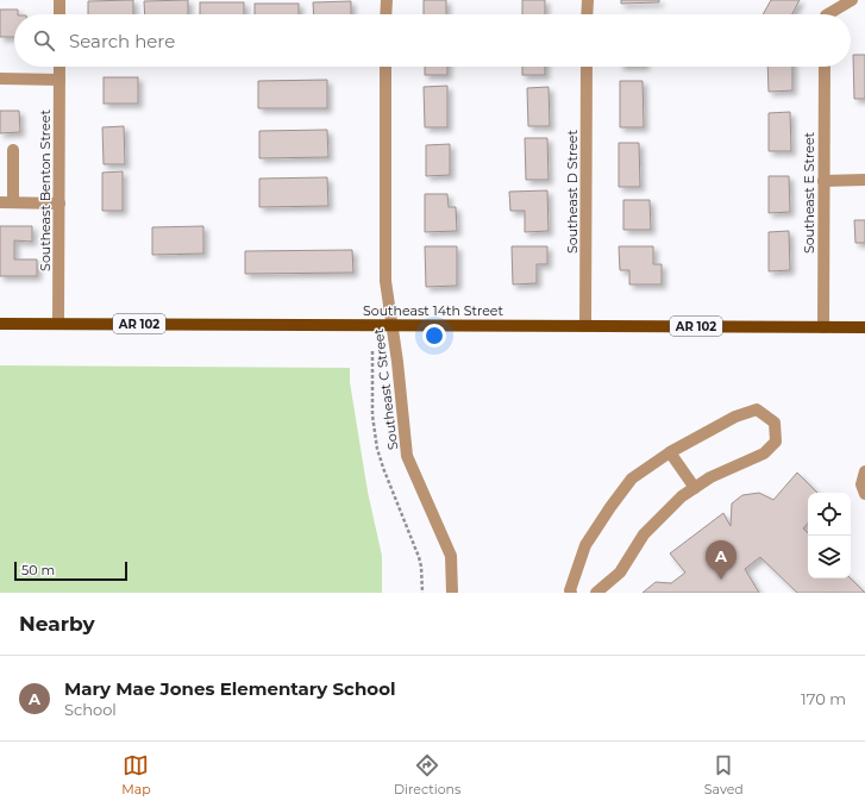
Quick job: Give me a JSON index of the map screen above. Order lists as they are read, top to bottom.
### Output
{
  "streets": {
    "main road": ["Southeast 14th Street", "AR 102"],
    "street": [
      "Southeast Benton Street",
      "Southeast D Street",
      "Southeast E Street",
      "Southeast C Street"
    ]
  },
  "crossings": [
    ["Southeast Benton Street", "Southeast 14th Street"],
    ["Southeast D Street", "Southeast 14th Street"],
    ["Southeast E Street", "Southeast 14th Street"],
    ["Southeast 14th Street", "Southeast C Street"]
  ],
  "scale_bar": "50 m",
  "page": {
    "search": "Search here",
    "pins": "A",
    "scale": "50 m",
    "heading": "Nearby",
    "list": [
      {
        "mark": "A",
        "name": "Mary Mae Jones Elementary School",
        "note": "School",
        "value": "170 m"
      }
    ],
    "nav": ["Map", "Directions", "Saved"]
  }
}
